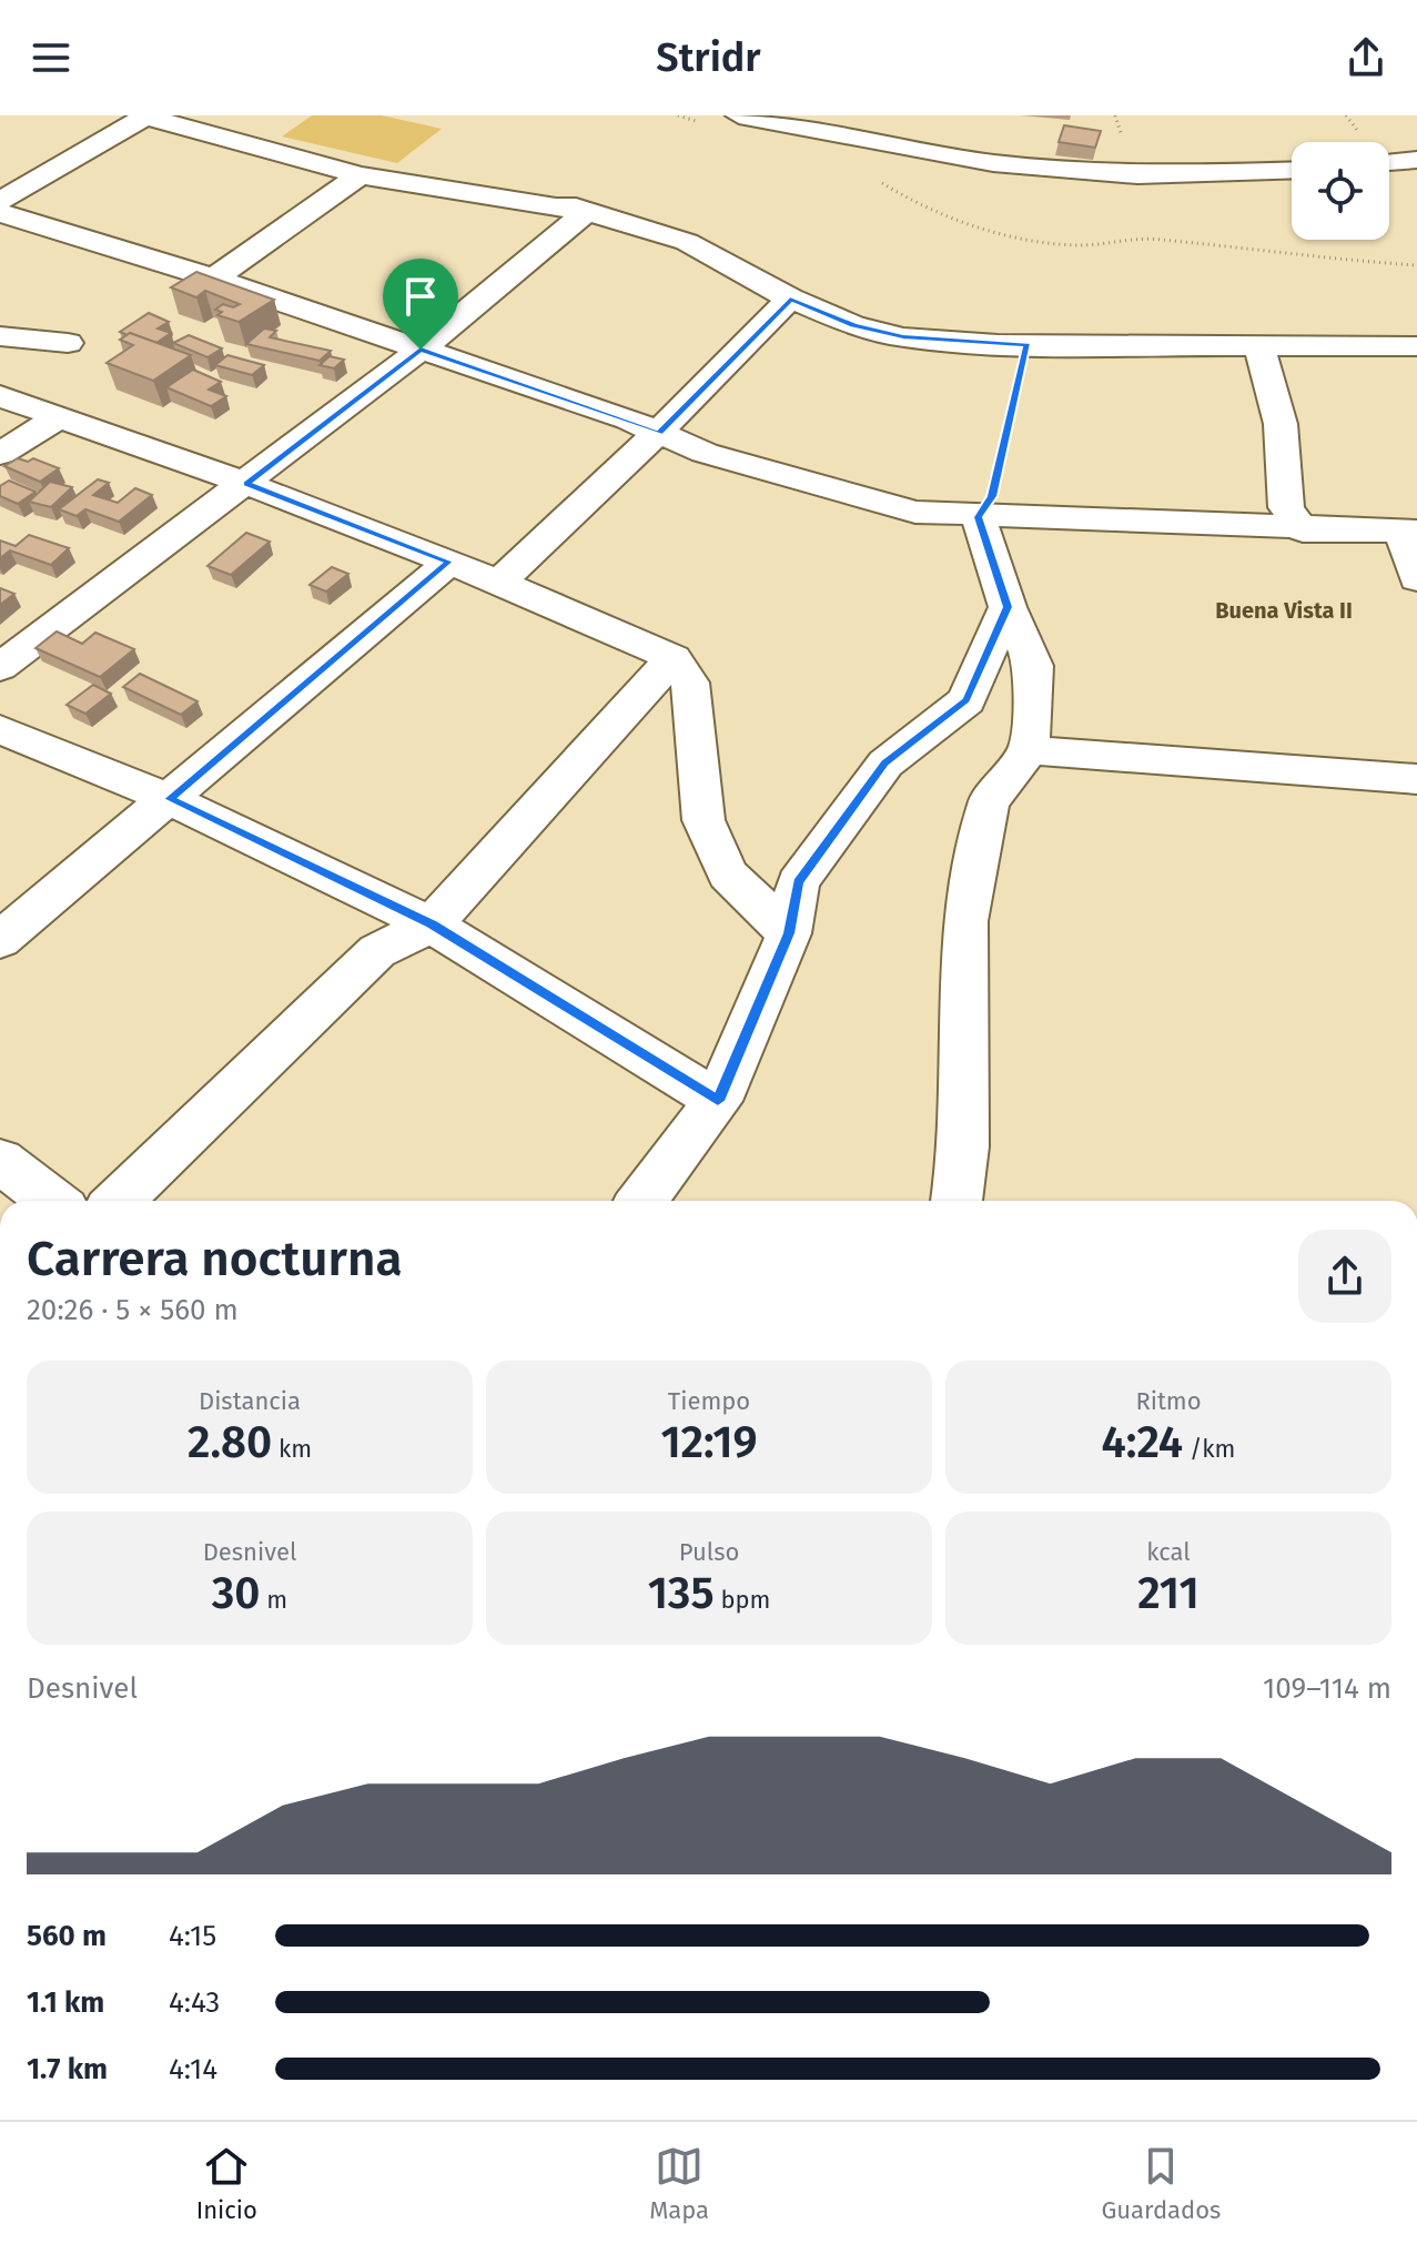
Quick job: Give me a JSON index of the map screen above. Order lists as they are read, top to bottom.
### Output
{
  "districts": ["Buena Vista II"],
  "page": {
    "header": "Stridr",
    "heading": ["Carrera nocturna", "20:26 · 5 × 560 m"],
    "stats": [
      ["Distancia", "2.80 km"],
      ["Tiempo", "12:19"],
      ["Ritmo", "4:24 /km"],
      ["Desnivel", "30 m"],
      ["Pulso", "135 bpm"],
      ["kcal", "211"]
    ],
    "chart": ["Desnivel", "109–114 m"],
    "list": [
      {
        "name": "560 m",
        "note": "4:15"
      },
      {
        "name": "1.1 km",
        "note": "4:43"
      },
      {
        "name": "1.7 km",
        "note": "4:14"
      }
    ],
    "tabs": ["Inicio", "Mapa", "Guardados"]
  }
}
